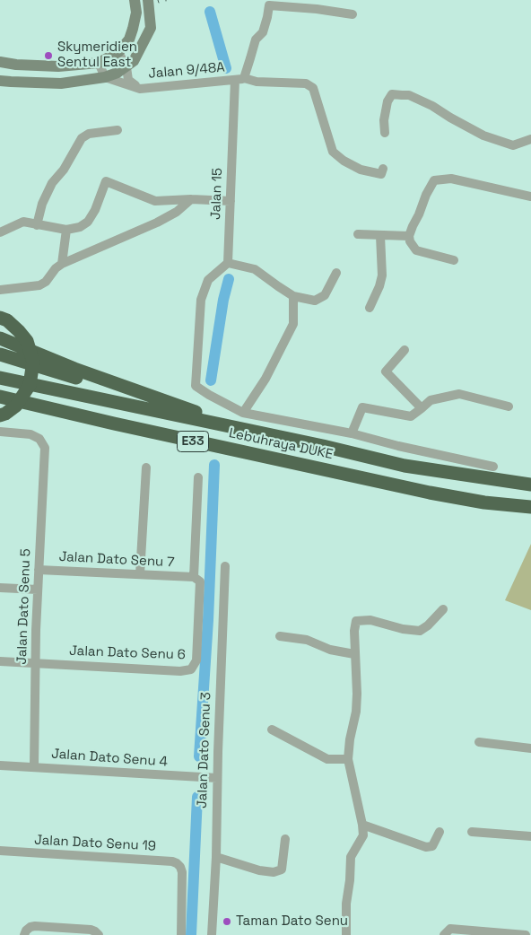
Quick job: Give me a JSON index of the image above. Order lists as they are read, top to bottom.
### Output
{
  "streets": {
    "highway": ["E33", "Lebuhraya DUKE"],
    "street": [
      "Jalan 9/48A",
      "Jalan 15",
      "Jalan Dato Senu 7",
      "Jalan Dato Senu 5",
      "Jalan Dato Senu 6",
      "Jalan Dato Senu 3",
      "Jalan Dato Senu 4",
      "Jalan Dato Senu 19"
    ]
  },
  "crossings": [
    ["Jalan 9/48A", "Jalan 15"],
    ["Jalan Dato Senu 7", "Jalan Dato Senu 5"],
    ["Jalan Dato Senu 7", "Jalan Dato Senu 6"],
    ["Jalan Dato Senu 5", "Jalan Dato Senu 6"],
    ["Jalan Dato Senu 5", "Jalan Dato Senu 4"],
    ["Jalan Dato Senu 3", "Jalan Dato Senu 4"]
  ],
  "places": ["Skymeridien Sentul East", "Taman Dato Senu"]
}
